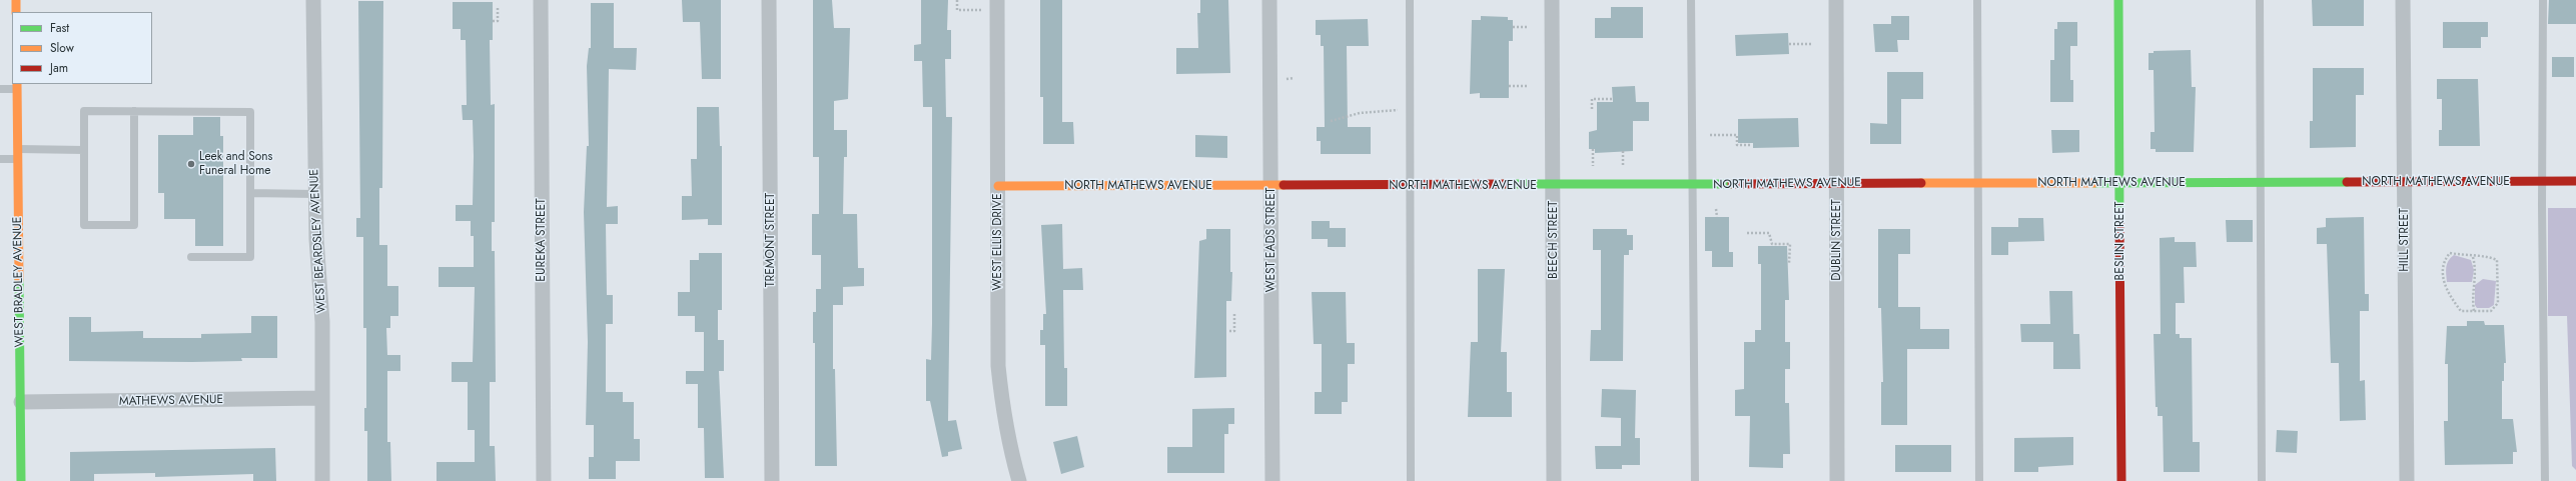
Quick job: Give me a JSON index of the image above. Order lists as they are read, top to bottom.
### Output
{
  "streets": {
    "street": [
      "NORTH MATHEWS AVENUE",
      "EUREKA STREET",
      "TREMONT STREET",
      "WEST EADS STREET",
      "BEECH STREET",
      "DUBLIN STREET",
      "HILL STREET",
      "WEST BEARDSLEY AVENUE",
      "BESLIN STREET",
      "WEST ELLIS DRIVE",
      "WEST BRADLEY AVENUE",
      "MATHEWS AVENUE"
    ]
  },
  "crossings": [
    ["NORTH MATHEWS AVENUE", "WEST EADS STREET"],
    ["NORTH MATHEWS AVENUE", "BEECH STREET"],
    ["NORTH MATHEWS AVENUE", "DUBLIN STREET"],
    ["NORTH MATHEWS AVENUE", "HILL STREET"],
    ["NORTH MATHEWS AVENUE", "BESLIN STREET"],
    ["NORTH MATHEWS AVENUE", "WEST ELLIS DRIVE"],
    ["WEST BEARDSLEY AVENUE", "MATHEWS AVENUE"],
    ["WEST BRADLEY AVENUE", "MATHEWS AVENUE"]
  ],
  "places": ["Leek and Sons Funeral Home"],
  "legend": ["Fast", "Slow", "Jam"]
}
